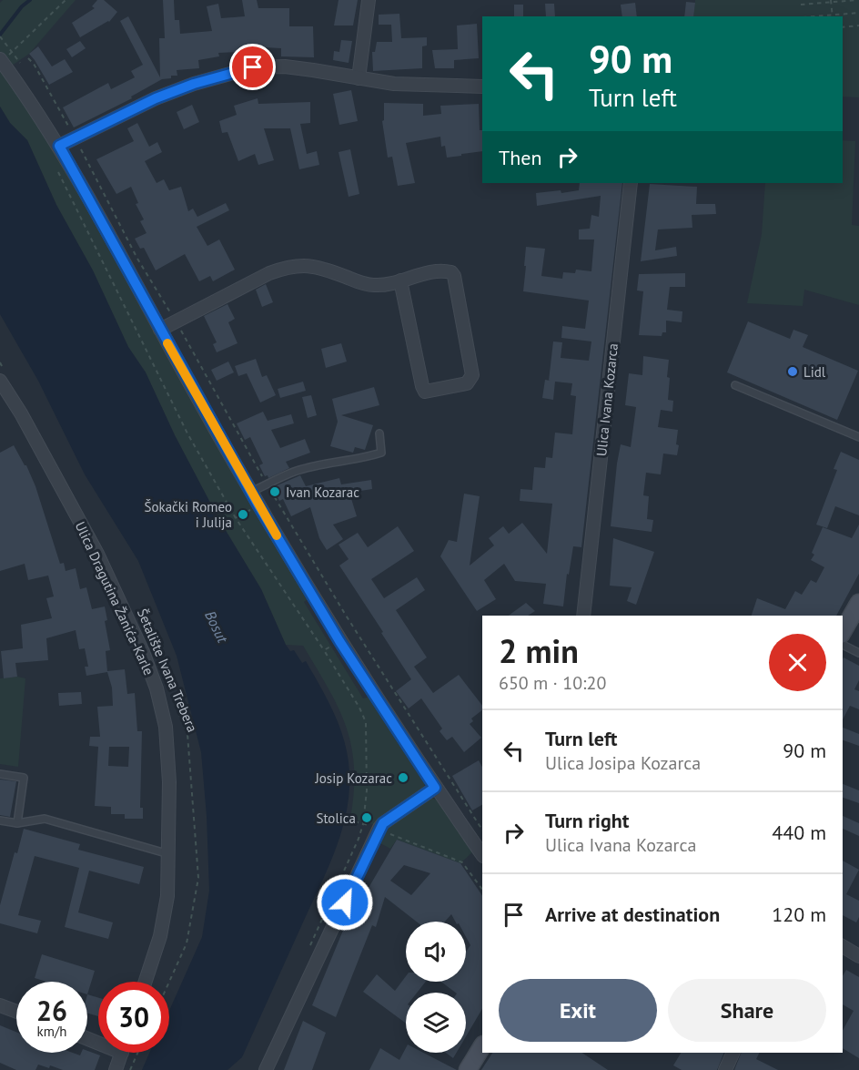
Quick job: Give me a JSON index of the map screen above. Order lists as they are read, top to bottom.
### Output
{
  "streets": {
    "street": ["Ulica Ivana Kozarca", "Ulica Dragutina Žanića-Karle"],
    "path": ["Šetalište Ivana Trebera"]
  },
  "water": ["Bosut"],
  "places": [
    "Lidl",
    "Ivan Kozarac",
    "Šokački Romeo i Julija",
    "Josip Kozarac",
    "Stolica"
  ],
  "page": {
    "turn": ["90 m", "Turn left"],
    "then": "Then",
    "heading": ["2 min", "650 m · 10:20"],
    "list": [
      {
        "name": "Turn left",
        "note": "Ulica Josipa Kozarca",
        "value": "90 m"
      },
      {
        "name": "Turn right",
        "note": "Ulica Ivana Kozarca",
        "value": "440 m"
      },
      {
        "name": "Arrive at destination",
        "value": "120 m"
      }
    ],
    "buttons": ["Exit", "Share"],
    "speed": "26 km/h",
    "limit": "30"
  }
}
